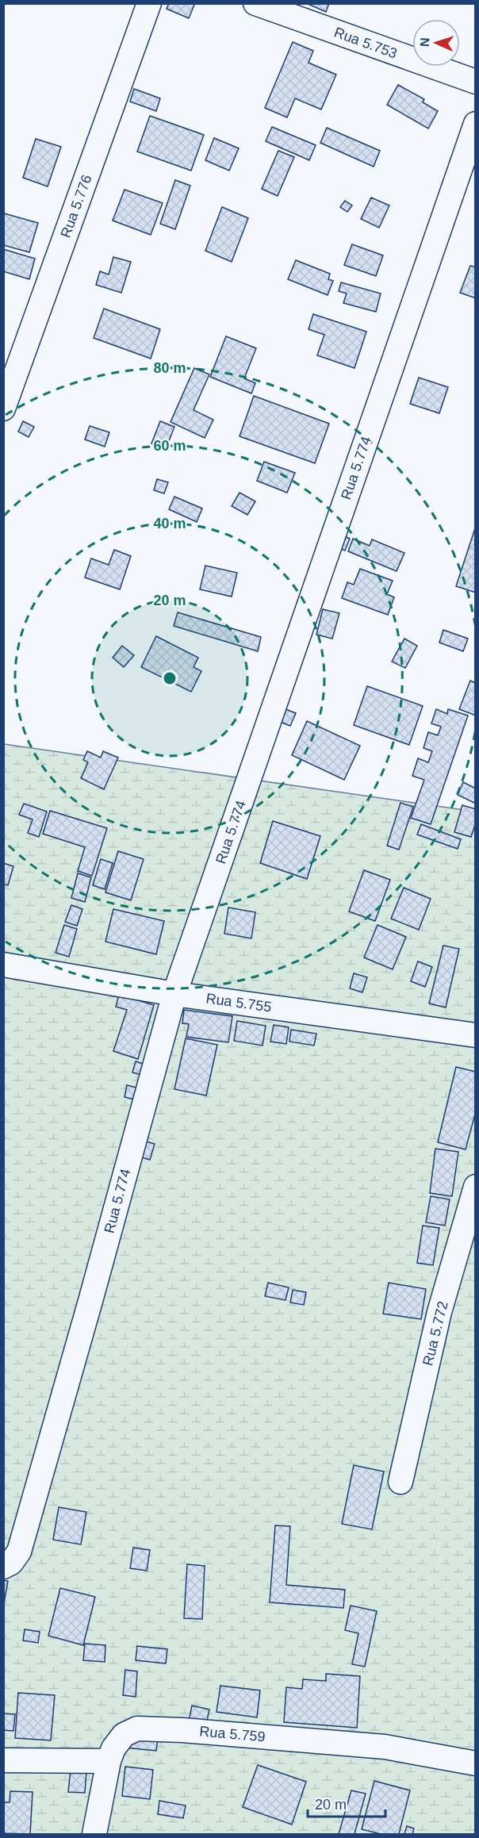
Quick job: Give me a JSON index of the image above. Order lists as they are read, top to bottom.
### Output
{
  "streets": {
    "street": [
      "Rua 5.753",
      "Rua 5.776",
      "Rua 5.774",
      "Rua 5.755",
      "Rua 5.772",
      "Rua 5.759"
    ]
  },
  "crossings": [
    ["Rua 5.774", "Rua 5.755"]
  ],
  "scale_bar": "20 m",
  "north": "left",
  "rings": [
    "80 m",
    "60 m",
    "40 m",
    "20 m"
  ]
}
